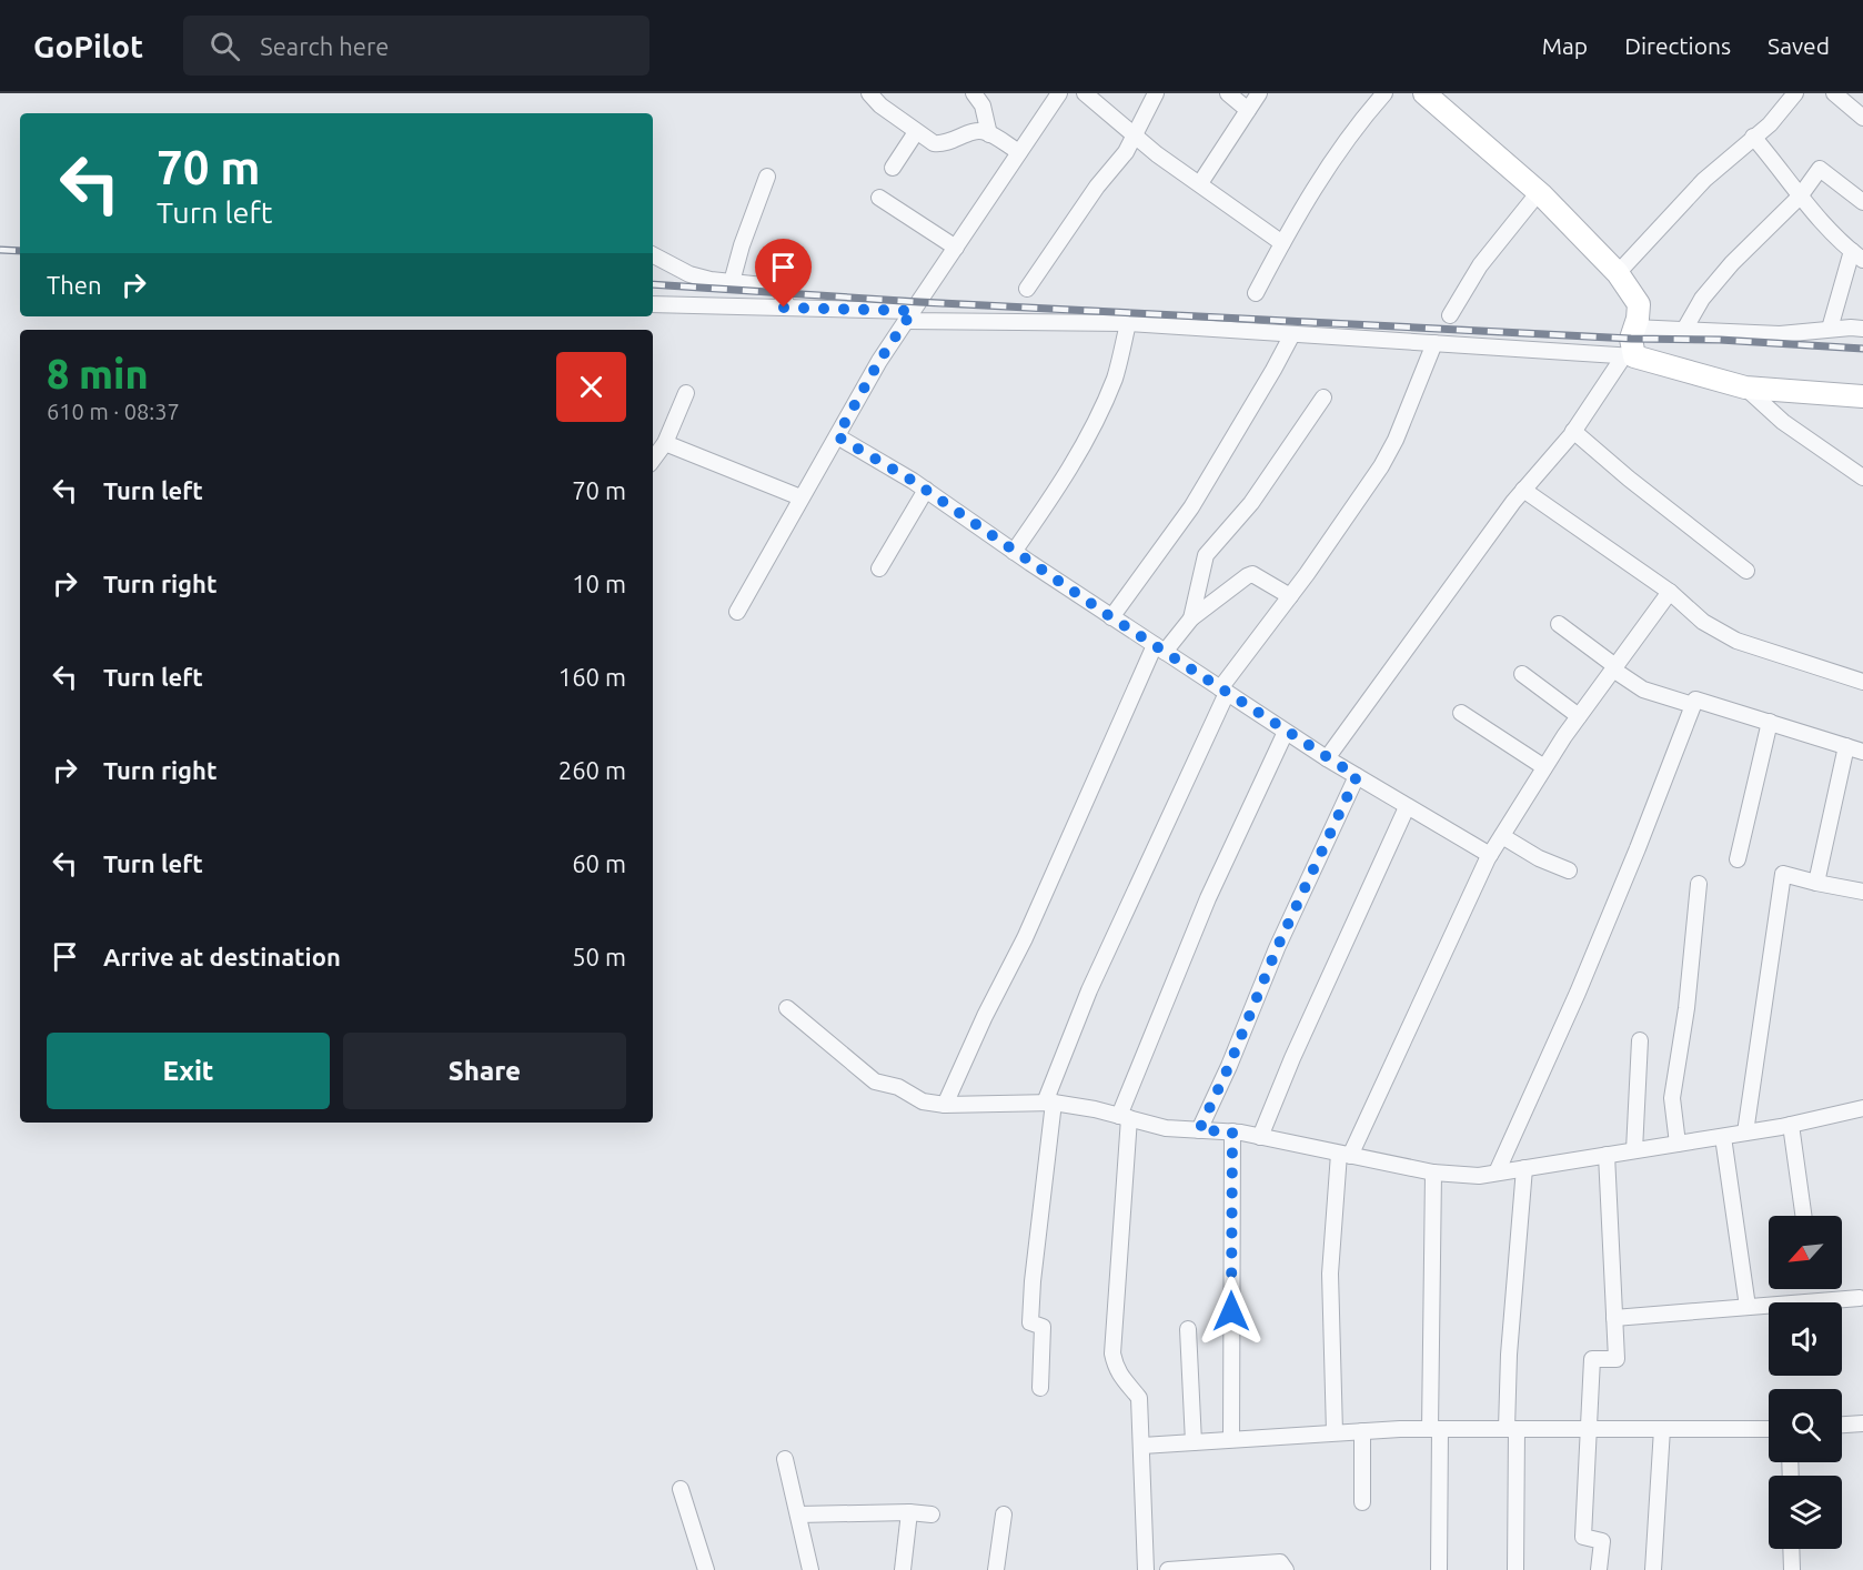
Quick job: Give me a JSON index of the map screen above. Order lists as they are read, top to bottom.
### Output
{
  "north": "bottom left",
  "page": {
    "header": "GoPilot",
    "search": "Search here",
    "nav": ["Map", "Directions", "Saved"],
    "turn": ["70 m", "Turn left"],
    "then": "Then",
    "heading": ["8 min", "610 m · 08:37"],
    "list": [
      {
        "name": "Turn left",
        "value": "70 m"
      },
      {
        "name": "Turn right",
        "value": "10 m"
      },
      {
        "name": "Turn left",
        "value": "160 m"
      },
      {
        "name": "Turn right",
        "value": "260 m"
      },
      {
        "name": "Turn left",
        "value": "60 m"
      },
      {
        "name": "Arrive at destination",
        "value": "50 m"
      }
    ],
    "buttons": ["Exit", "Share"]
  }
}
